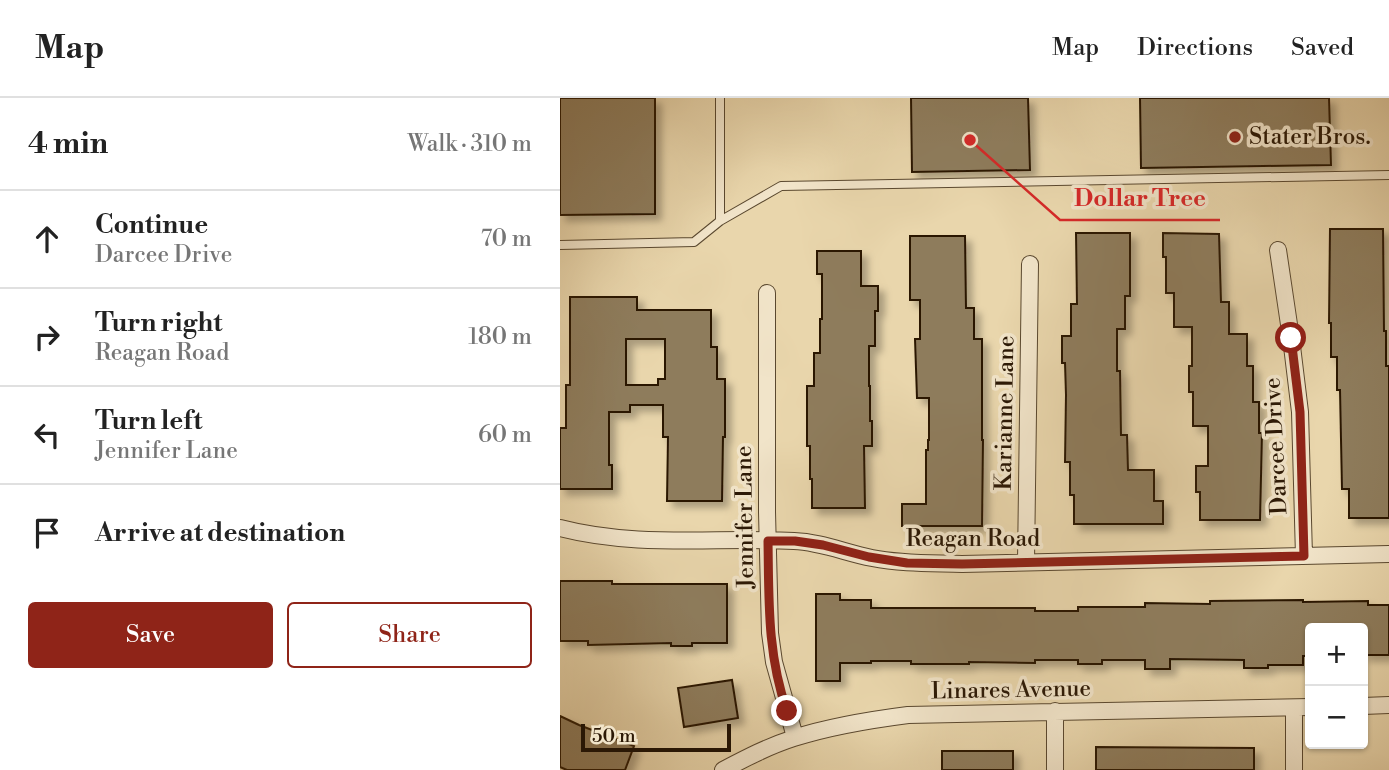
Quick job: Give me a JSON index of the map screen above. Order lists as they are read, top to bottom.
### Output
{
  "streets": {
    "street": [
      "Karianne Lane",
      "Darcee Drive",
      "Jennifer Lane",
      "Reagan Road",
      "Linares Avenue"
    ]
  },
  "crossings": [
    ["Karianne Lane", "Reagan Road"],
    ["Darcee Drive", "Reagan Road"],
    ["Jennifer Lane", "Reagan Road"],
    ["Jennifer Lane", "Linares Avenue"]
  ],
  "places": ["Stater Bros.", "Dollar Tree"],
  "scale_bar": "50 m",
  "page": {
    "header": "Map",
    "nav": ["Map", "Directions", "Saved"],
    "heading": ["4 min", "Walk · 310 m"],
    "list": [
      ["Continue", "Darcee Drive", "70 m"],
      ["Turn right", "Reagan Road", "180 m"],
      ["Turn left", "Jennifer Lane", "60 m"],
      "Arrive at destination"
    ],
    "buttons": ["Save", "Share"],
    "map_buttons": ["+", "−"],
    "scale": "50 m"
  }
}
